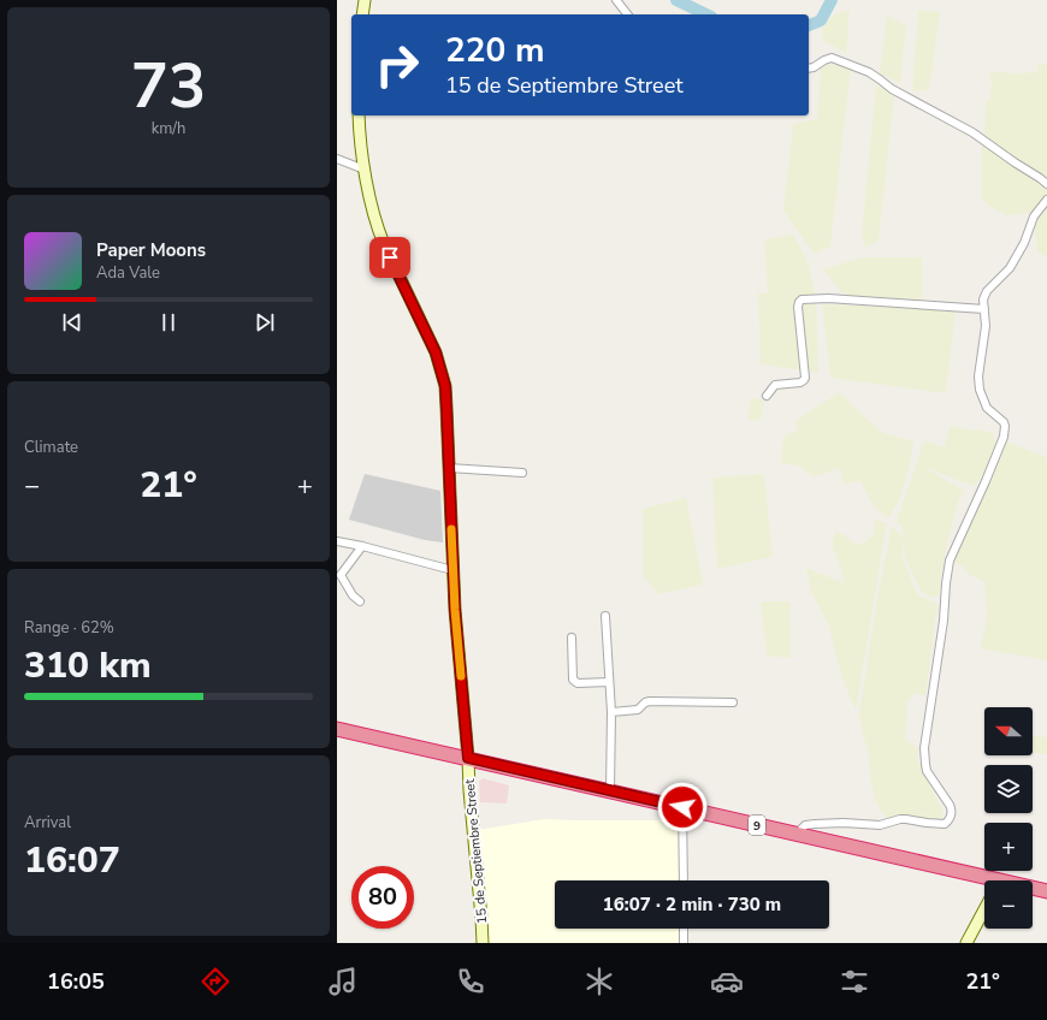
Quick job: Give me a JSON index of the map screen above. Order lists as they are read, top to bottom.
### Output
{
  "streets": {
    "highway": ["9"],
    "street": ["15 de Septiembre Street"]
  },
  "crossings": [
    ["9", "15 de Septiembre Street"]
  ],
  "north": "left",
  "page": {
    "tile": [
      ["73", "km/h"],
      "Climate",
      ["Range · 62%", "310 km"],
      ["Arrival", "16:07"]
    ],
    "turn": ["220 m", "15 de Septiembre Street"],
    "song": ["Paper Moons", "Ada Vale"],
    "heat": ["−", "21°", "+"],
    "map_buttons": ["+", "−"],
    "limit": "80",
    "trip": "16:07 · 2 min · 730 m",
    "tabs": ["16:05", "21°"]
  }
}
